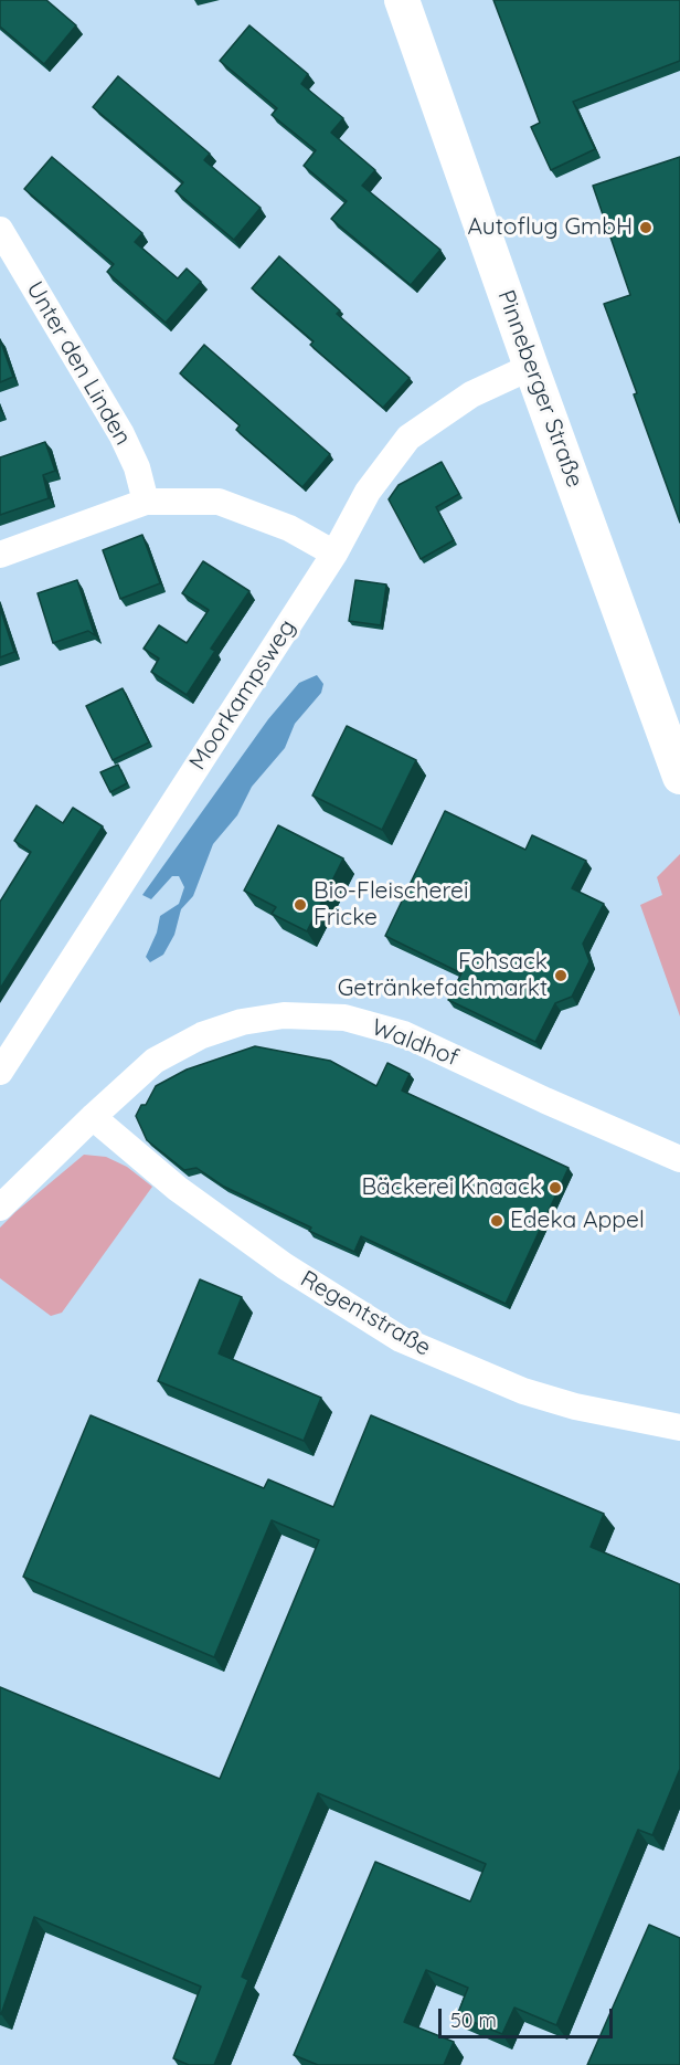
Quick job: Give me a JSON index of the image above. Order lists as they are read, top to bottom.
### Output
{
  "streets": {
    "main road": ["Pinneberger Straße"],
    "street": [
      "Unter den Linden",
      "Moorkampsweg",
      "Waldhof",
      "Regentstraße"
    ]
  },
  "crossings": [
    ["Pinneberger Straße", "Moorkampsweg"],
    ["Waldhof", "Regentstraße"]
  ],
  "places": [
    "Autoflug GmbH",
    "Bio-Fleischerei Fricke",
    "Fohsack Getränkefachmarkt",
    "Bäckerei Knaack",
    "Edeka Appel"
  ],
  "scale_bar": "50 m"
}
